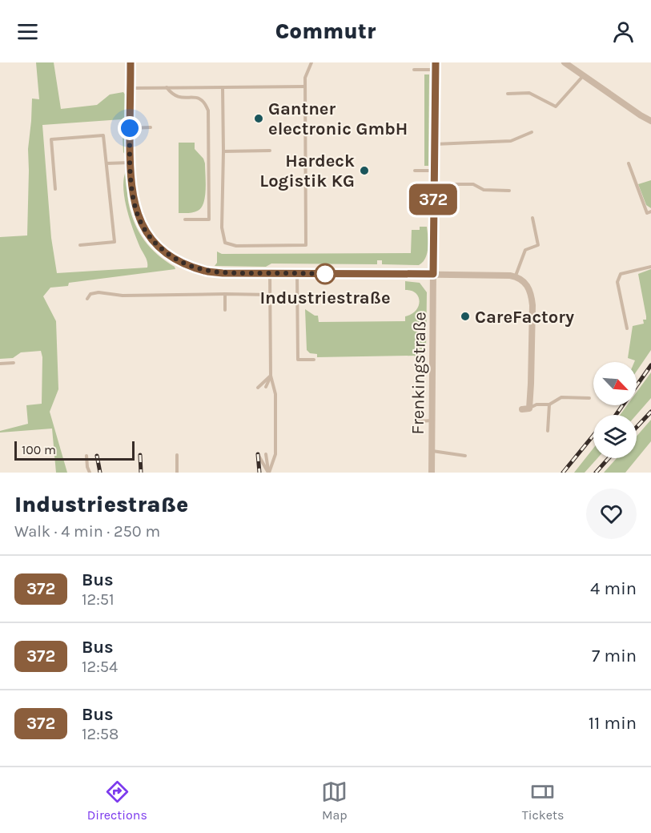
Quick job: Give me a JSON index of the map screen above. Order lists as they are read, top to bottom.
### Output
{
  "streets": {
    "street": ["Frenkingstraße"]
  },
  "places": [
    "Gantner electronic GmbH",
    "Hardeck Logistik KG",
    "Industriestraße",
    "CareFactory"
  ],
  "lines": ["bus line 372"],
  "scale_bar": "100 m",
  "north": "bottom right",
  "page": {
    "header": "Commutr",
    "on_map": "372",
    "scale": "100 m",
    "heading": ["Industriestraße", "Walk · 4 min · 250 m"],
    "list": [
      {
        "mark": "372",
        "name": "Bus",
        "note": "12:51",
        "value": "4 min"
      },
      {
        "mark": "372",
        "name": "Bus",
        "note": "12:54",
        "value": "7 min"
      },
      {
        "mark": "372",
        "name": "Bus",
        "note": "12:58",
        "value": "11 min"
      }
    ],
    "tabs": ["Directions", "Map", "Tickets"]
  }
}
